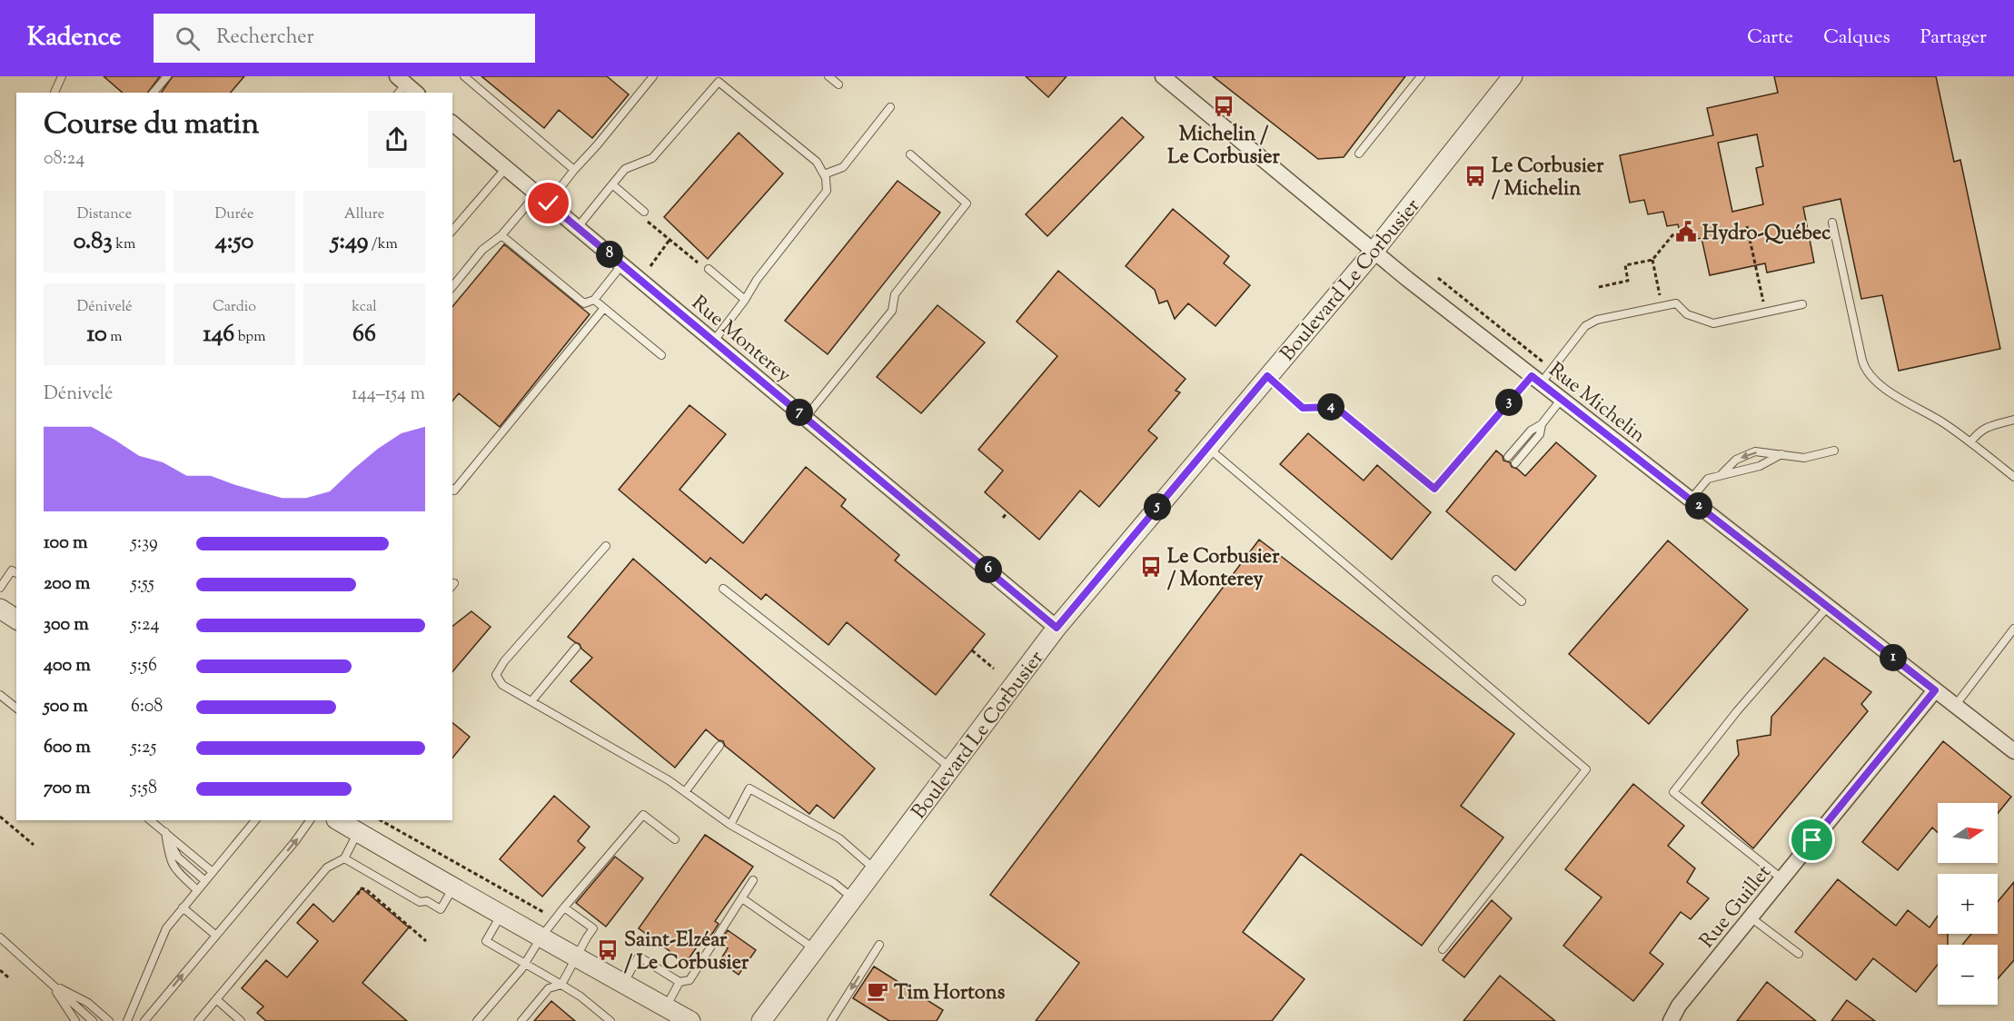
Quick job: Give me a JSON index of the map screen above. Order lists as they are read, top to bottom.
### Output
{
  "streets": {
    "street": [
      "Boulevard Le Corbusier",
      "Rue Monterey",
      "Rue Michelin",
      "Rue Guillet"
    ]
  },
  "crossings": [
    ["Boulevard Le Corbusier", "Rue Monterey"],
    ["Boulevard Le Corbusier", "Rue Michelin"],
    ["Rue Michelin", "Rue Guillet"]
  ],
  "places": {
    "bus stop": [
      "Michelin / Le Corbusier",
      "Le Corbusier / Michelin",
      "Le Corbusier / Monterey",
      "Saint-Elzéar / Le Corbusier"
    ],
    "public building": ["Hydro-Québec"],
    "cafe": ["Tim Hortons"]
  },
  "north": "right",
  "page": {
    "header": "Kadence",
    "search": "Rechercher",
    "nav": ["Carte", "Calques", "Partager"],
    "heading": ["Course du matin", "08:24"],
    "stats": [
      ["Distance", "0.83 km"],
      ["Durée", "4:50"],
      ["Allure", "5:49 /km"],
      ["Dénivelé", "10 m"],
      ["Cardio", "146 bpm"],
      ["kcal", "66"]
    ],
    "pins": [
      "8",
      "3",
      "4",
      "7",
      "2",
      "5",
      "6",
      "1"
    ],
    "chart": ["Dénivelé", "144–154 m"],
    "list": [
      {
        "name": "100 m",
        "note": "5:39"
      },
      {
        "name": "200 m",
        "note": "5:55"
      },
      {
        "name": "300 m",
        "note": "5:24"
      },
      {
        "name": "400 m",
        "note": "5:56"
      },
      {
        "name": "500 m",
        "note": "6:08"
      },
      {
        "name": "600 m",
        "note": "5:25"
      },
      {
        "name": "700 m",
        "note": "5:58"
      }
    ],
    "map_buttons": ["+", "−"]
  }
}
